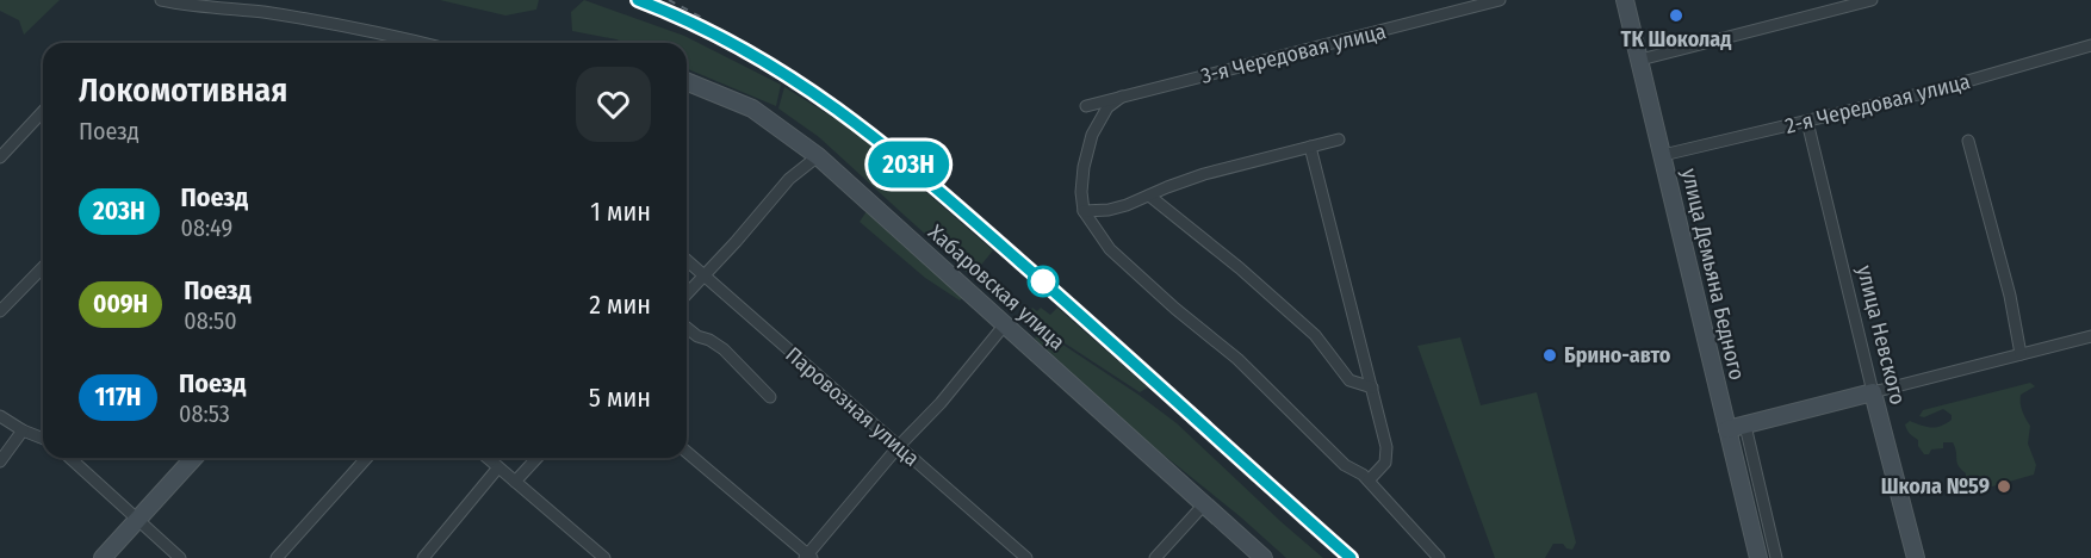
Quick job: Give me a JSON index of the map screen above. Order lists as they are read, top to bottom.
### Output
{
  "streets": {
    "main road": ["улица Демьяна Бедного", "Хабаровская улица", "улица Невского"],
    "street": ["3-я Чередовая улица", "2-я Чередовая улица", "Паровозная улица"]
  },
  "crossings": [
    ["2-я Чередовая улица", "улица Демьяна Бедного"],
    ["2-я Чередовая улица", "улица Невского"]
  ],
  "places": ["ТК Шоколад", "Брино-авто", "Школа №59"],
  "page": {
    "on_map": "203Н",
    "heading": ["Локомотивная", "Поезд"],
    "list": [
      {
        "mark": "203Н",
        "name": "Поезд",
        "note": "08:49",
        "value": "1 мин"
      },
      {
        "mark": "009Н",
        "name": "Поезд",
        "note": "08:50",
        "value": "2 мин"
      },
      {
        "mark": "117Н",
        "name": "Поезд",
        "note": "08:53",
        "value": "5 мин"
      }
    ]
  }
}
